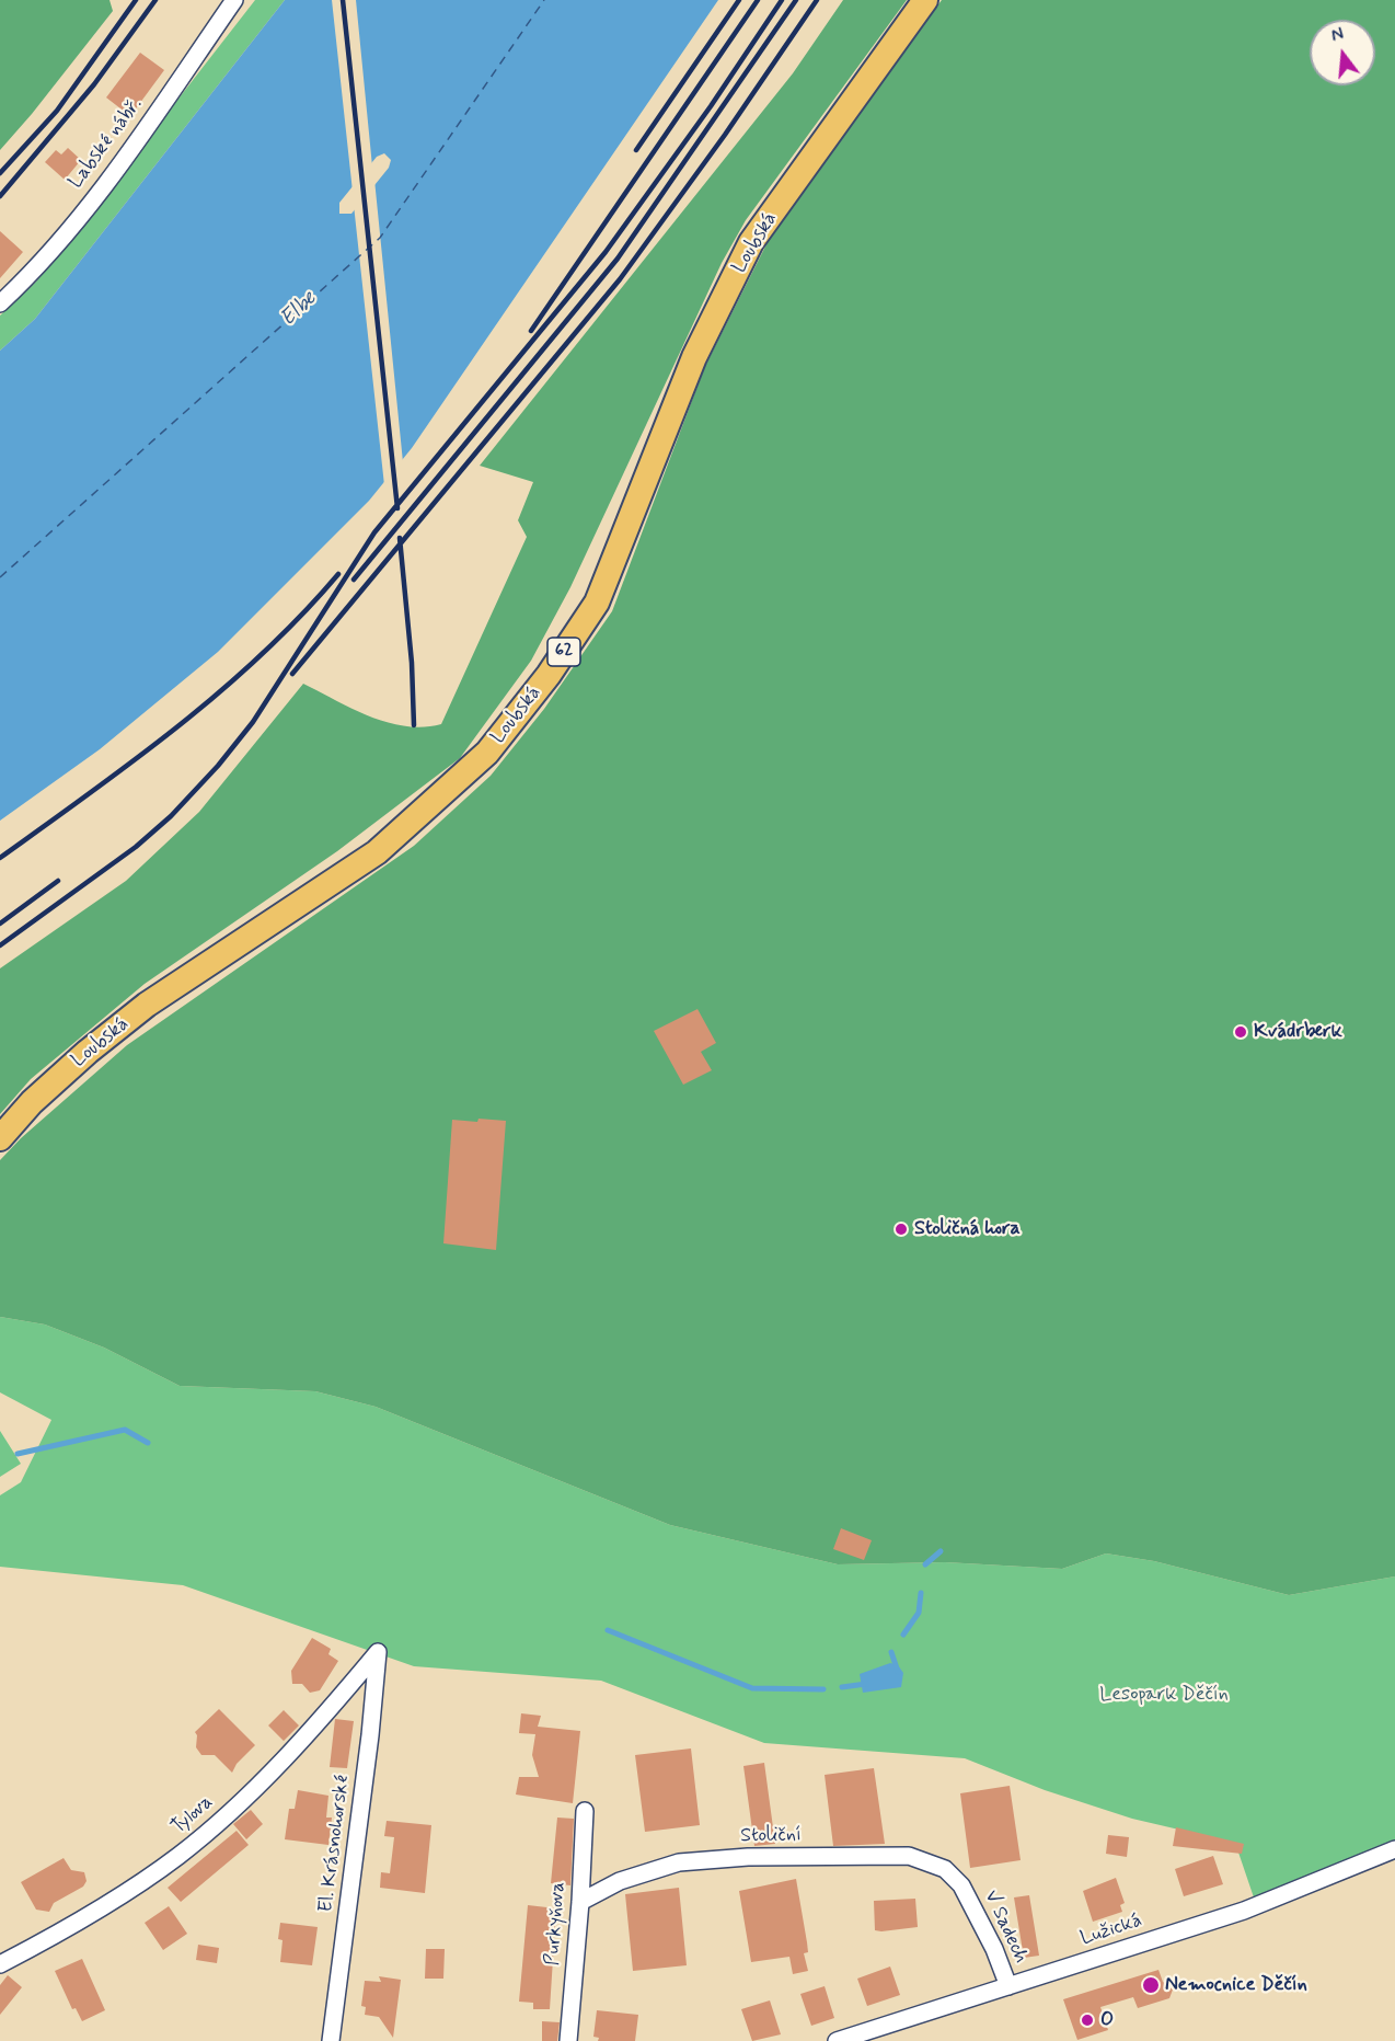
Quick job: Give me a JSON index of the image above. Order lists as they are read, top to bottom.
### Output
{
  "streets": {
    "main road": ["Loubská", "62"],
    "street": [
      "Labské nábř.",
      "Tylova",
      "Stoliční",
      "El. Krásnohorské",
      "Purkyňova",
      "V Sadech",
      "Lužická"
    ]
  },
  "crossings": [
    ["Tylova", "El. Krásnohorské"],
    ["Stoliční", "Purkyňova"],
    ["Stoliční", "V Sadech"],
    ["V Sadech", "Lužická"]
  ],
  "water": ["Elbe"],
  "parks": ["Lesopark Děčín"],
  "places": [
    "Kvádrberk",
    "Stoličná hora",
    "Nemocnice Děčín",
    "O"
  ],
  "north": "top"
}
